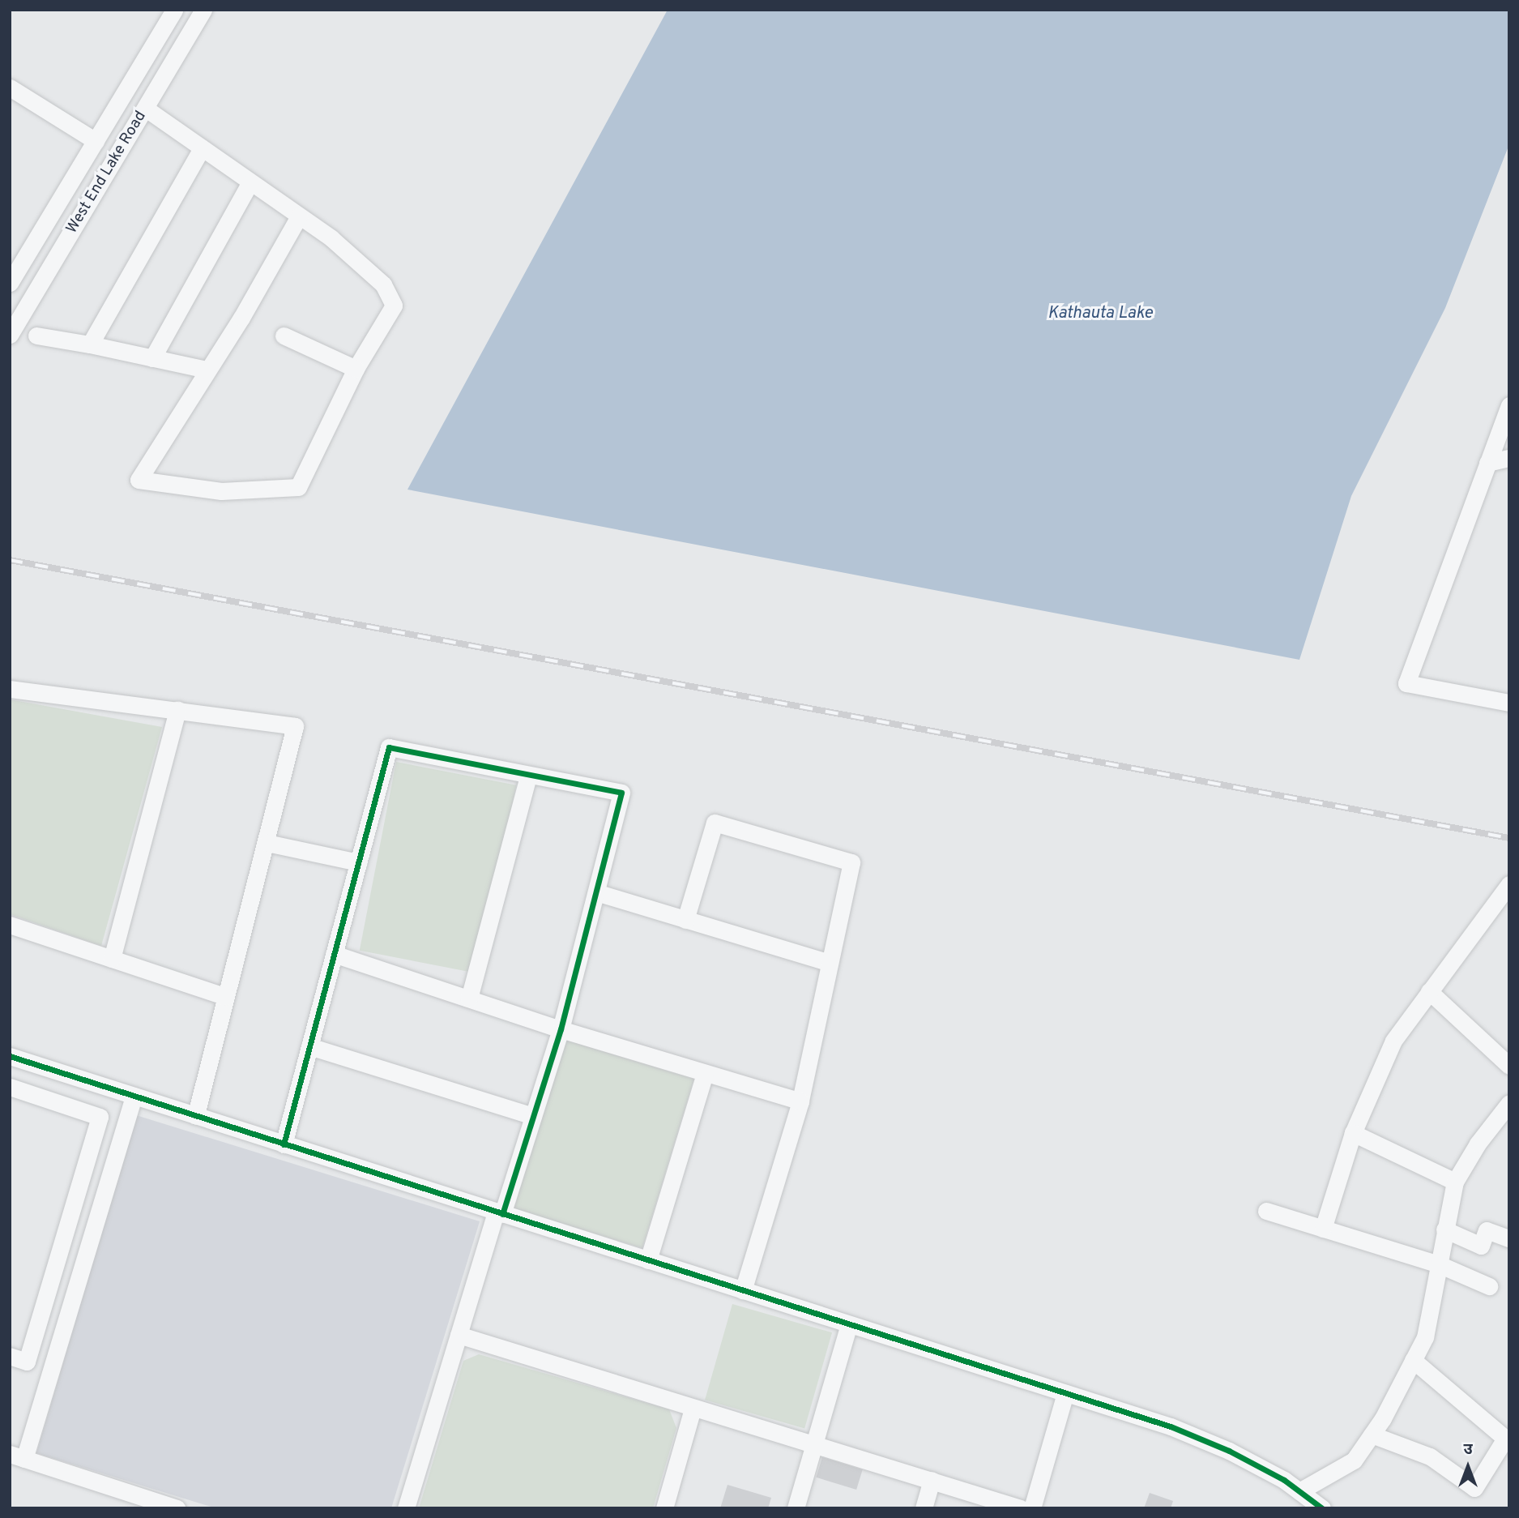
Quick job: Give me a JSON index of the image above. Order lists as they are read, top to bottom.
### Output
{
  "streets": {
    "street": ["West End Lake Road"]
  },
  "water": ["Kathauta Lake"],
  "north": "top"
}
